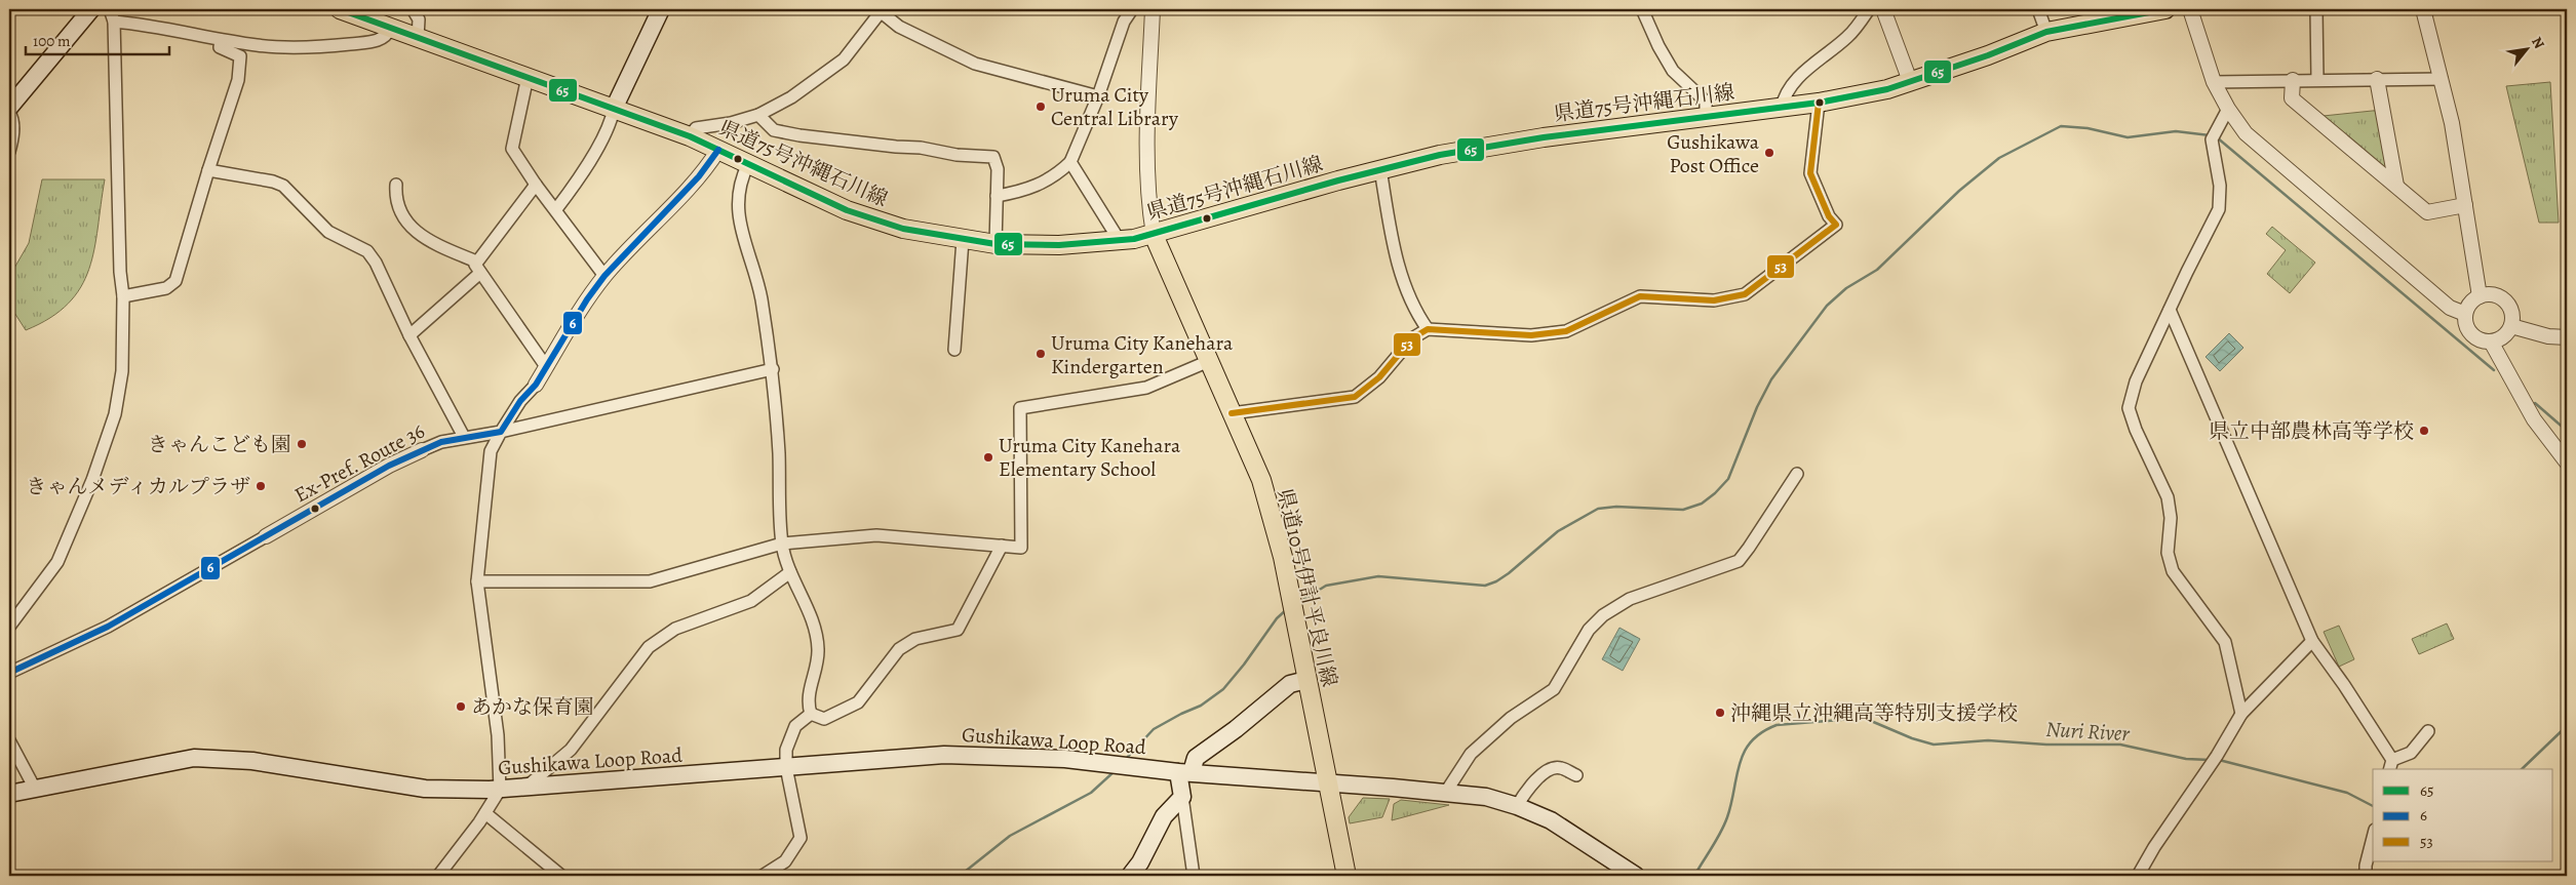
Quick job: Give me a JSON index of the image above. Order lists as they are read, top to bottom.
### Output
{
  "streets": {
    "main road": ["県道75号沖縄石川線", "県道10号伊計平良川線", "Gushikawa Loop Road"],
    "street": ["Ex-Pref. Route 36"]
  },
  "crossings": [
    ["県道75号沖縄石川線", "県道10号伊計平良川線"],
    ["県道10号伊計平良川線", "Gushikawa Loop Road"]
  ],
  "water": ["Nuri River"],
  "places": [
    "Uruma City Central Library",
    "Gushikawa Post Office",
    "Uruma City Kanehara Kindergarten",
    "県立中部農林高等学校",
    "きゃんこども園",
    "Uruma City Kanehara Elementary School",
    "きゃんメディカルプラザ",
    "あかな保育園",
    "沖縄県立沖縄高等特別支援学校"
  ],
  "lines": ["transit line 65", "transit line 53", "transit line 6"],
  "legend": ["65", "6", "53"],
  "scale_bar": "100 m",
  "north": "top right"
}
